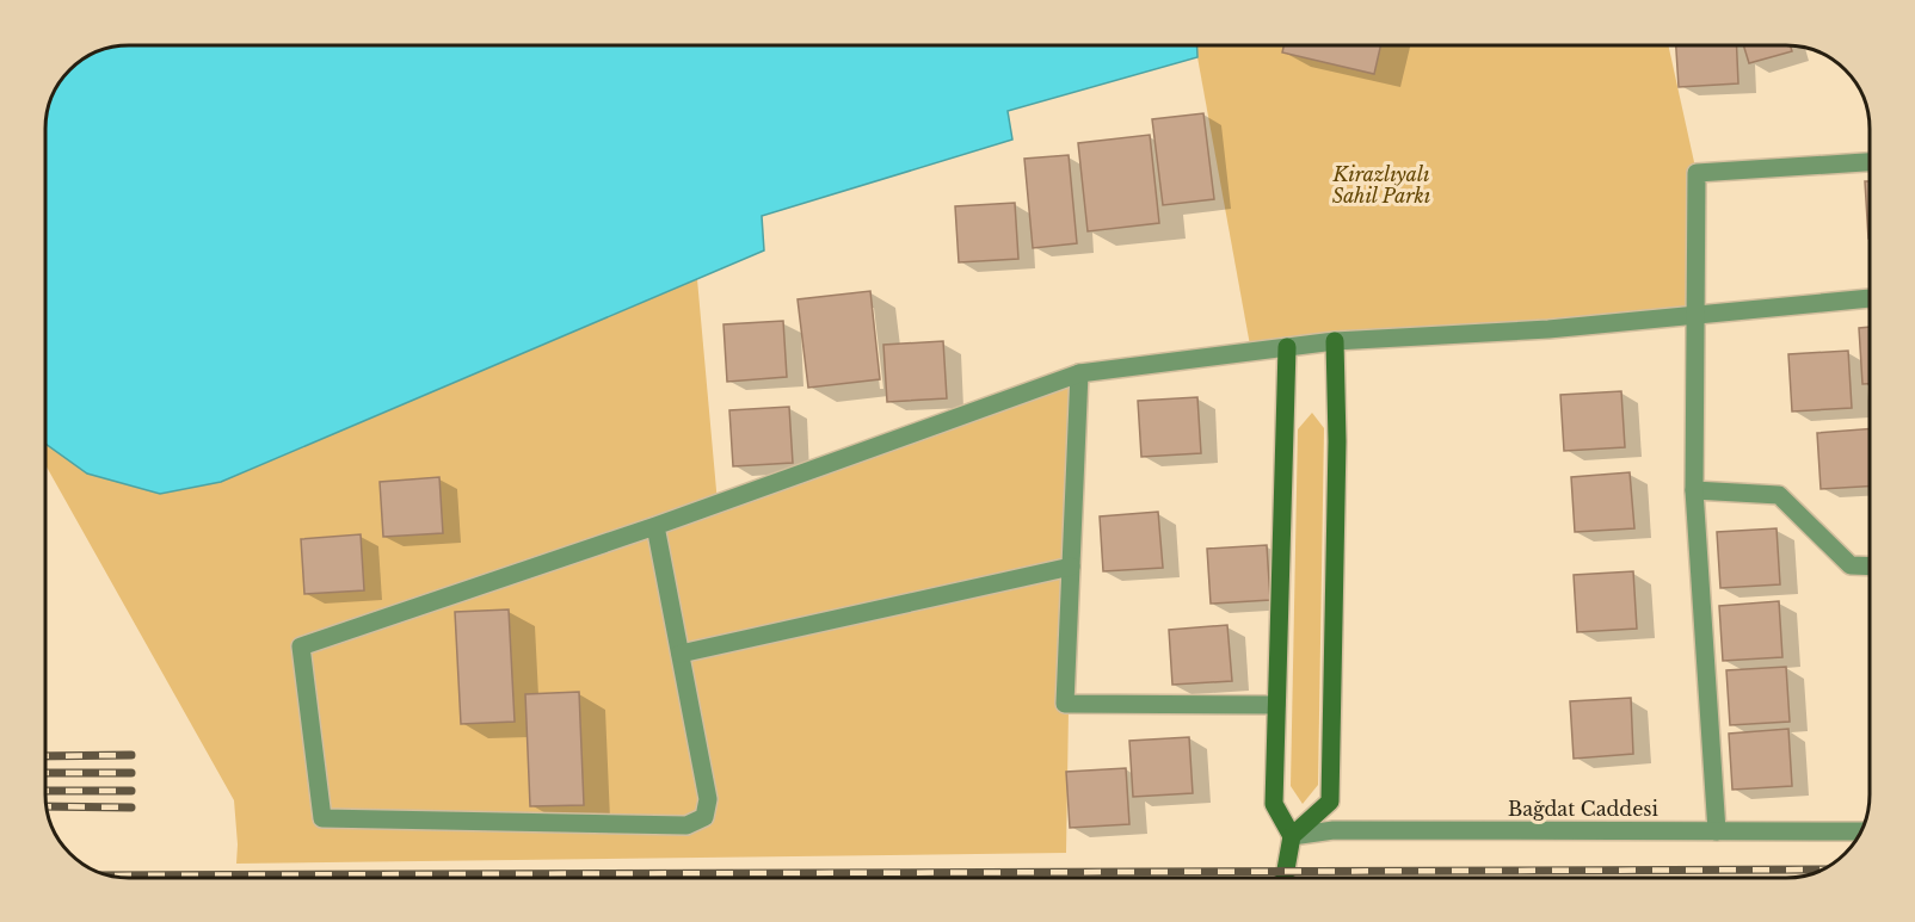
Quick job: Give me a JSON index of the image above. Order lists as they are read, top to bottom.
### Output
{
  "streets": {
    "street": ["Bağdat Caddesi"]
  },
  "parks": ["Kirazlıyalı Sahil Parkı"]
}
